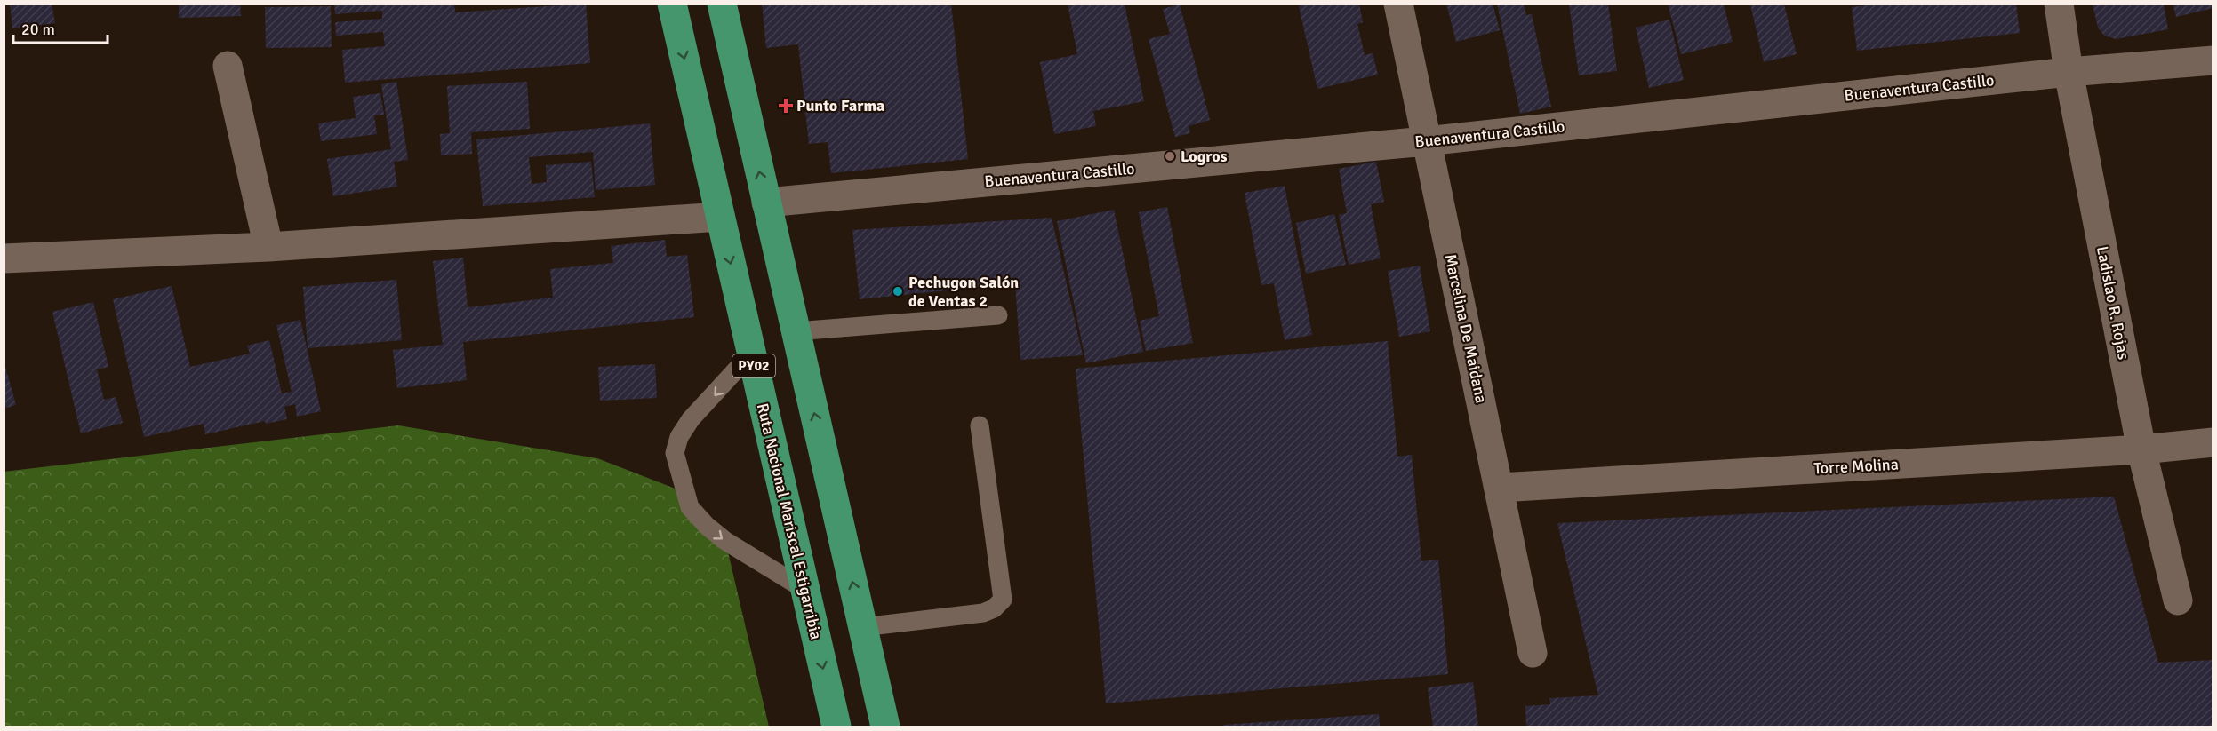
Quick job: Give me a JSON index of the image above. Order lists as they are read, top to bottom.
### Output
{
  "streets": {
    "highway": ["PY02", "Ruta Nacional Mariscal Estigarribia"],
    "street": [
      "Buenaventura Castillo",
      "Ladislao R. Rojas",
      "Marcelina De Maidana",
      "Torre Molina"
    ]
  },
  "crossings": [
    ["Buenaventura Castillo", "Ladislao R. Rojas"],
    ["Buenaventura Castillo", "Marcelina De Maidana"],
    ["Ladislao R. Rojas", "Torre Molina"],
    ["Marcelina De Maidana", "Torre Molina"]
  ],
  "places": {
    "health": ["Punto Farma"],
    "other": ["Logros", "Pechugon Salón de Ventas 2"]
  },
  "scale_bar": "20 m"
}
